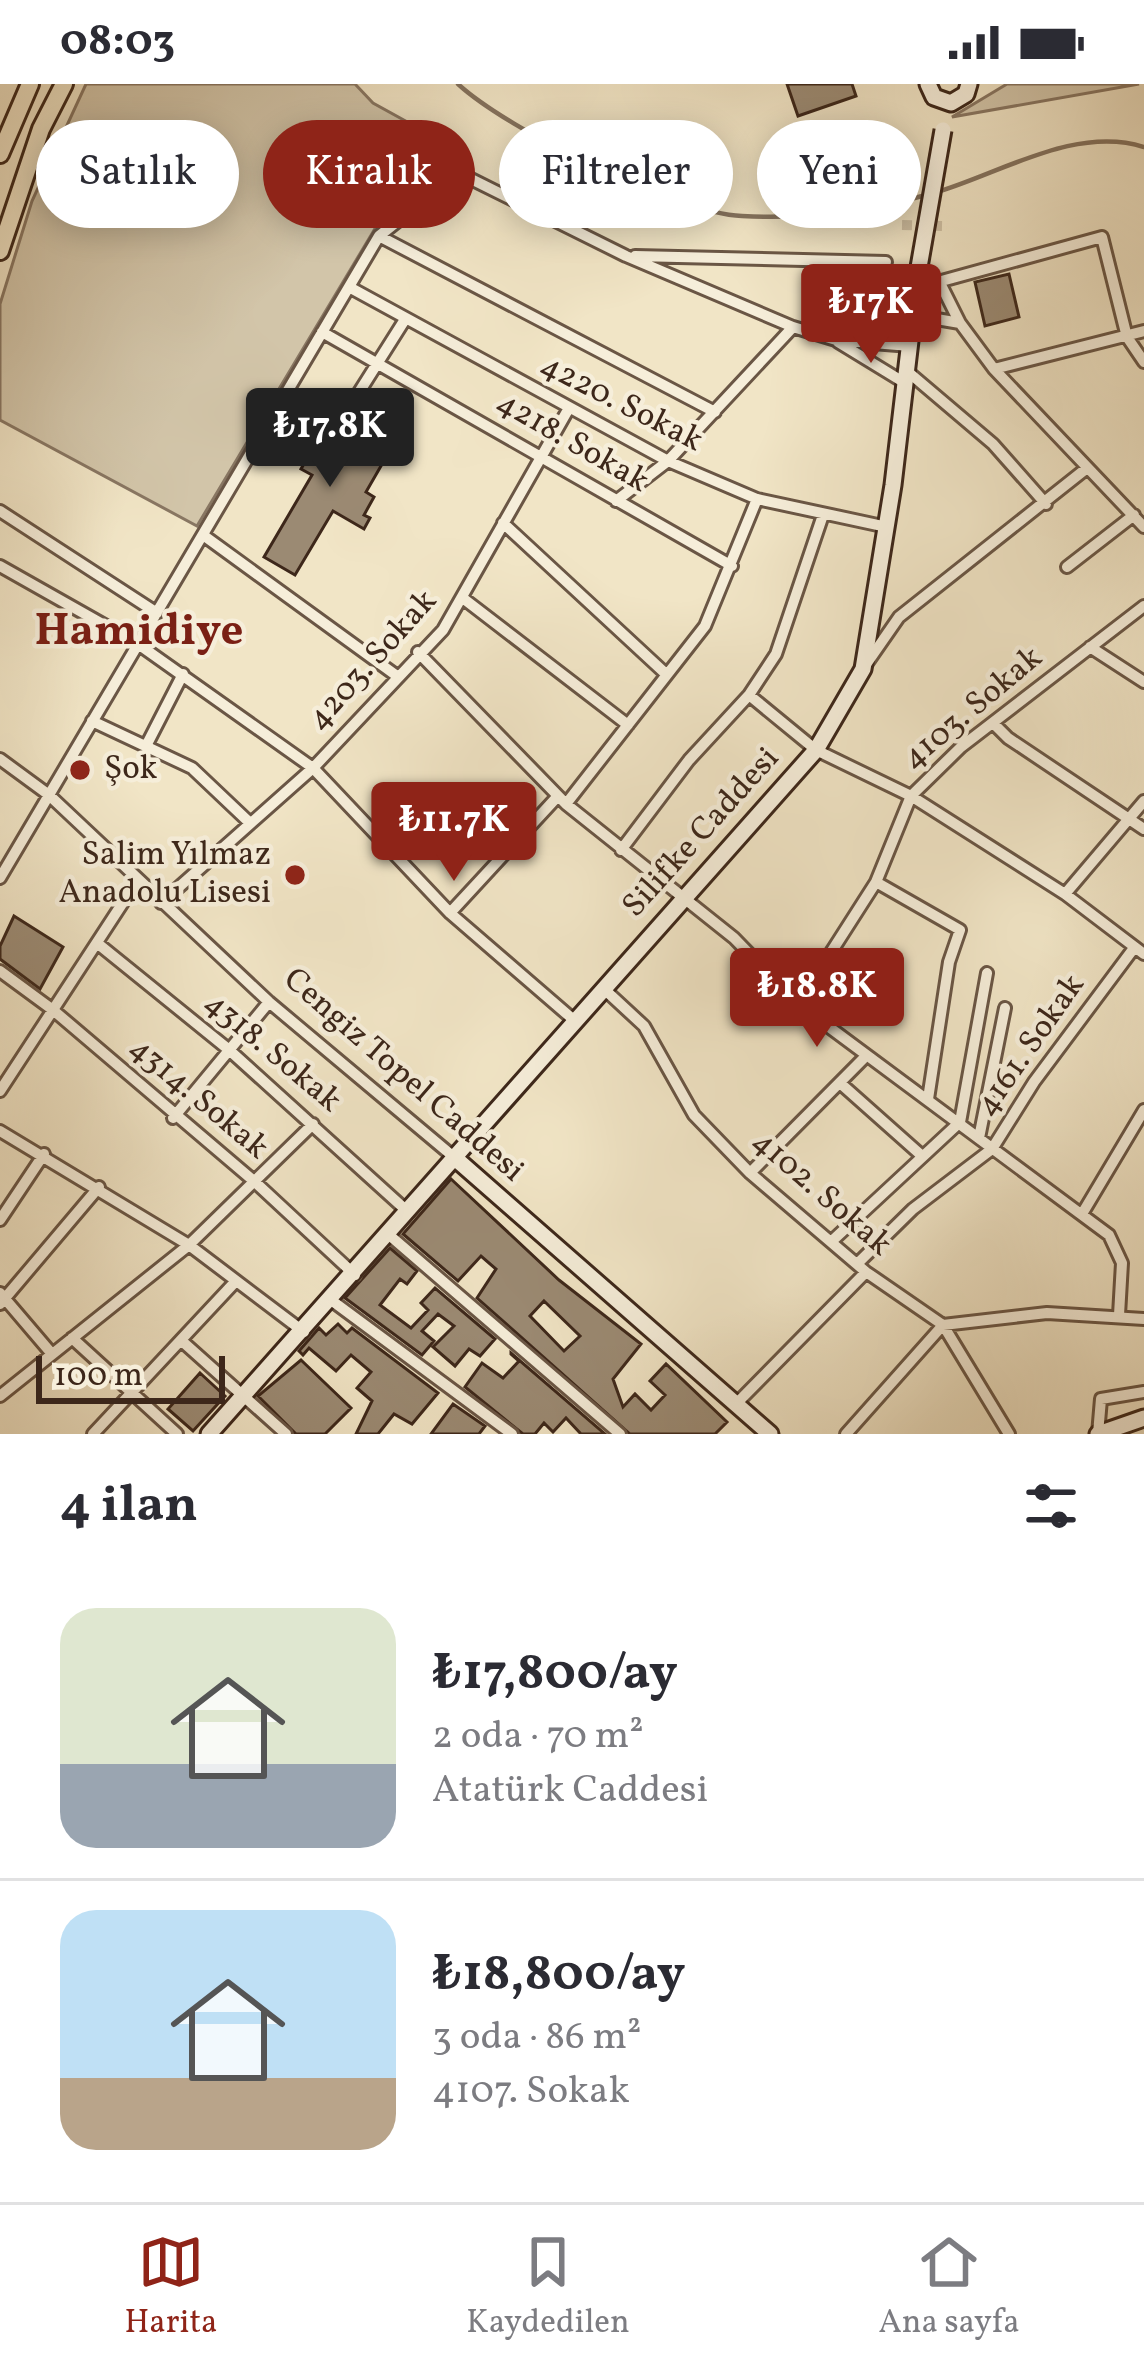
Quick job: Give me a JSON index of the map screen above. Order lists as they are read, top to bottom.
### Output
{
  "streets": {
    "street": [
      "4220. Sokak",
      "4218. Sokak",
      "4203. Sokak",
      "4103. Sokak",
      "Silifke Caddesi",
      "4161. Sokak",
      "4318. Sokak",
      "Cengiz Topel Caddesi",
      "4314. Sokak",
      "4102. Sokak"
    ]
  },
  "crossings": [
    ["4220. Sokak", "4203. Sokak"],
    ["4220. Sokak", "Silifke Caddesi"],
    ["4218. Sokak", "4203. Sokak"],
    ["4203. Sokak", "Cengiz Topel Caddesi"],
    ["Silifke Caddesi", "4318. Sokak"],
    ["Silifke Caddesi", "Cengiz Topel Caddesi"],
    ["Silifke Caddesi", "4314. Sokak"],
    ["Silifke Caddesi", "4102. Sokak"],
    ["4161. Sokak", "Cengiz Topel Caddesi"],
    ["4161. Sokak", "4102. Sokak"]
  ],
  "districts": ["Hamidiye"],
  "places": ["Şok", "Salim Yılmaz Anadolu Lisesi"],
  "scale_bar": "100 m",
  "page": {
    "status": "08:03",
    "chip": [
      "Satılık",
      "Kiralık",
      "Filtreler",
      "Yeni"
    ],
    "price": [
      "₺17K",
      "₺17.8K",
      "₺11.7K",
      "₺18.8K"
    ],
    "scale": "100 m",
    "heading": "4 ilan",
    "list": [
      {
        "name": "₺17,800/ay",
        "note": "2 oda · 70 m² · Atatürk Caddesi"
      },
      {
        "name": "₺18,800/ay",
        "note": "3 oda · 86 m² · 4107. Sokak"
      }
    ],
    "tabs": ["Harita", "Kaydedilen", "Ana sayfa"]
  }
}
